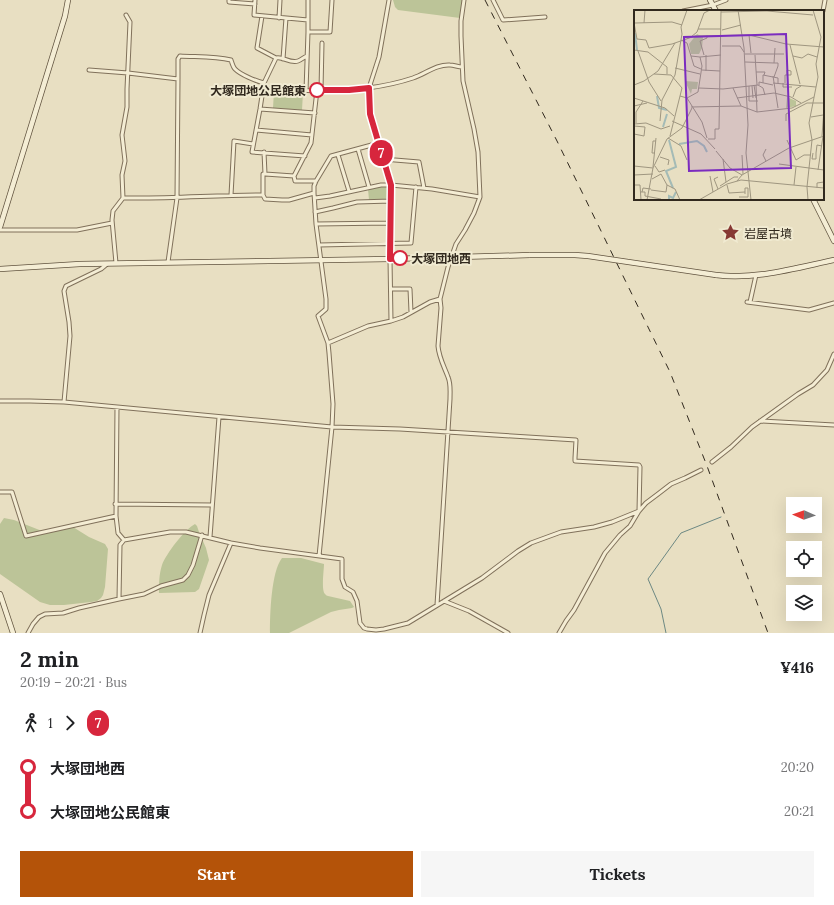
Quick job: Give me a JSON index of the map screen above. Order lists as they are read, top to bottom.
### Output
{
  "places": {
    "other": ["大塚団地公民館東", "大塚団地西"],
    "place": ["岩屋古墳"]
  },
  "lines": ["bus line 7"],
  "north": "left",
  "page": {
    "on_map": "7",
    "heading": ["2 min", "20:19 – 20:21 · Bus", "¥416"],
    "legs": ["1", "7"],
    "list": [
      {
        "name": "大塚団地西",
        "value": "20:20"
      },
      {
        "name": "大塚団地公民館東",
        "value": "20:21"
      }
    ],
    "buttons": ["Start", "Tickets"]
  }
}
